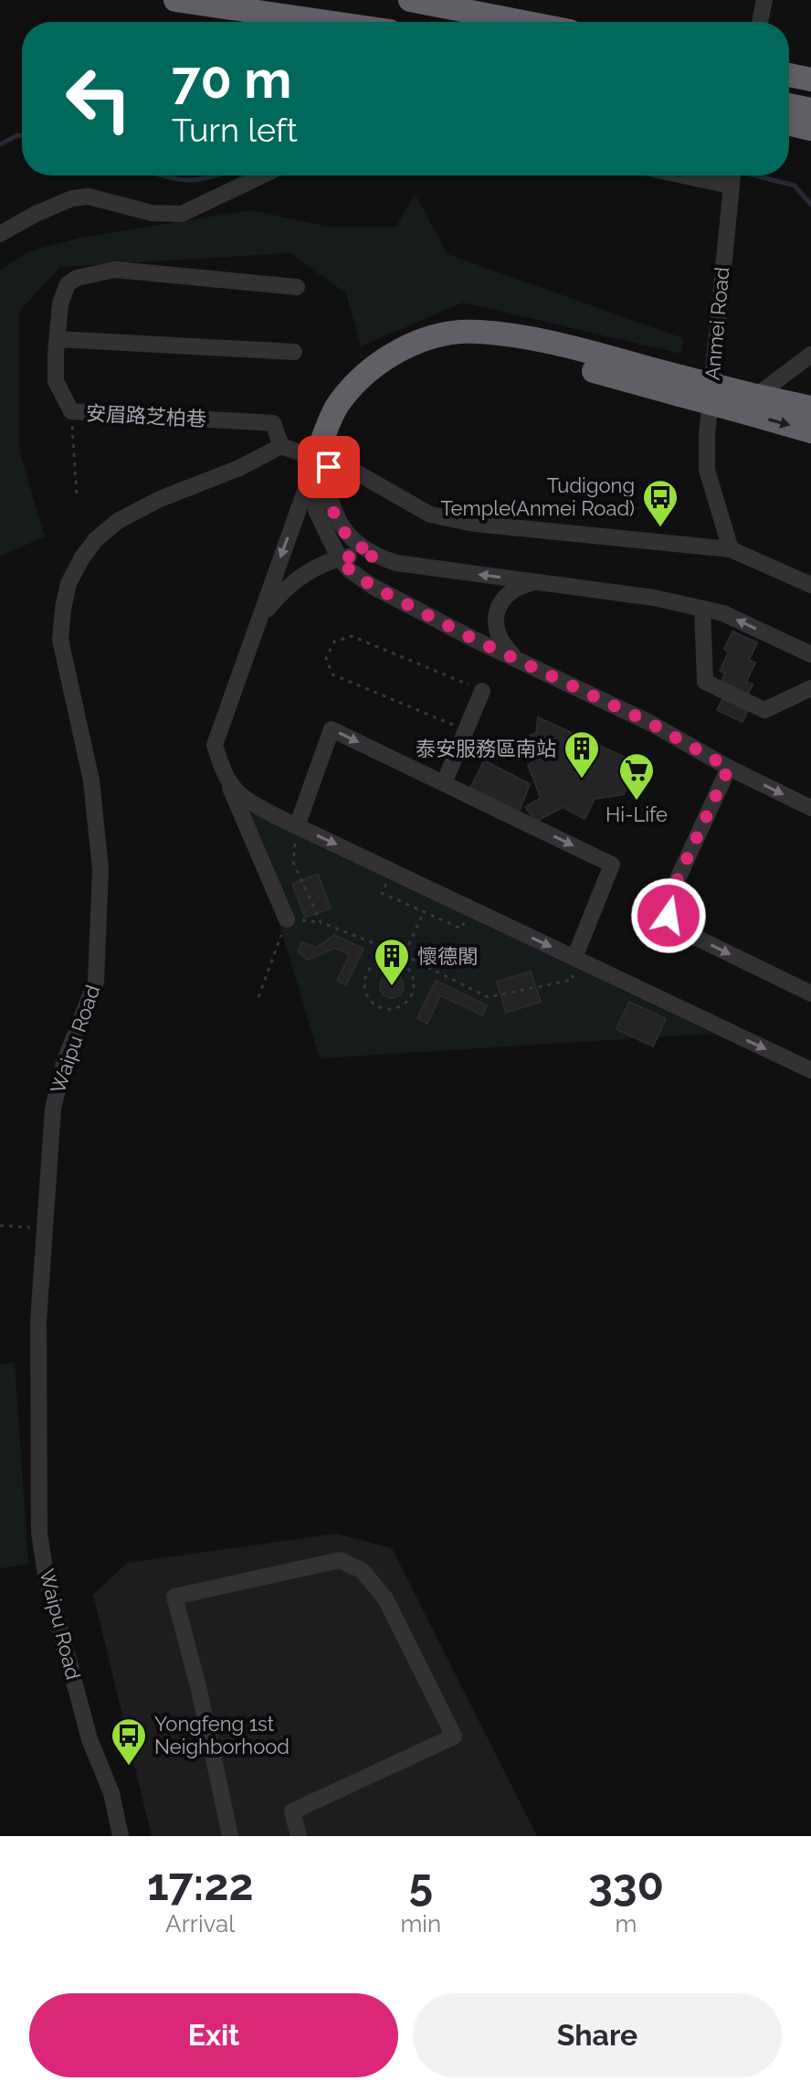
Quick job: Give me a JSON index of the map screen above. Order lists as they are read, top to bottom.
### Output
{
  "streets": {
    "street": ["Anmei Road", "安眉路芝柏巷", "Waipu Road"]
  },
  "crossings": [
    ["安眉路芝柏巷", "Waipu Road"]
  ],
  "places": {
    "bus stop": ["Tudigong Temple(Anmei Road)", "Yongfeng 1st Neighborhood"],
    "building": ["泰安服務區南站", "懷德閣"],
    "supermarket": ["Hi-Life"]
  },
  "page": {
    "turn": ["70 m", "Turn left"],
    "eta": [
      "17:22",
      "Arrival",
      "5",
      "min",
      "330",
      "m"
    ],
    "buttons": ["Exit", "Share"]
  }
}
